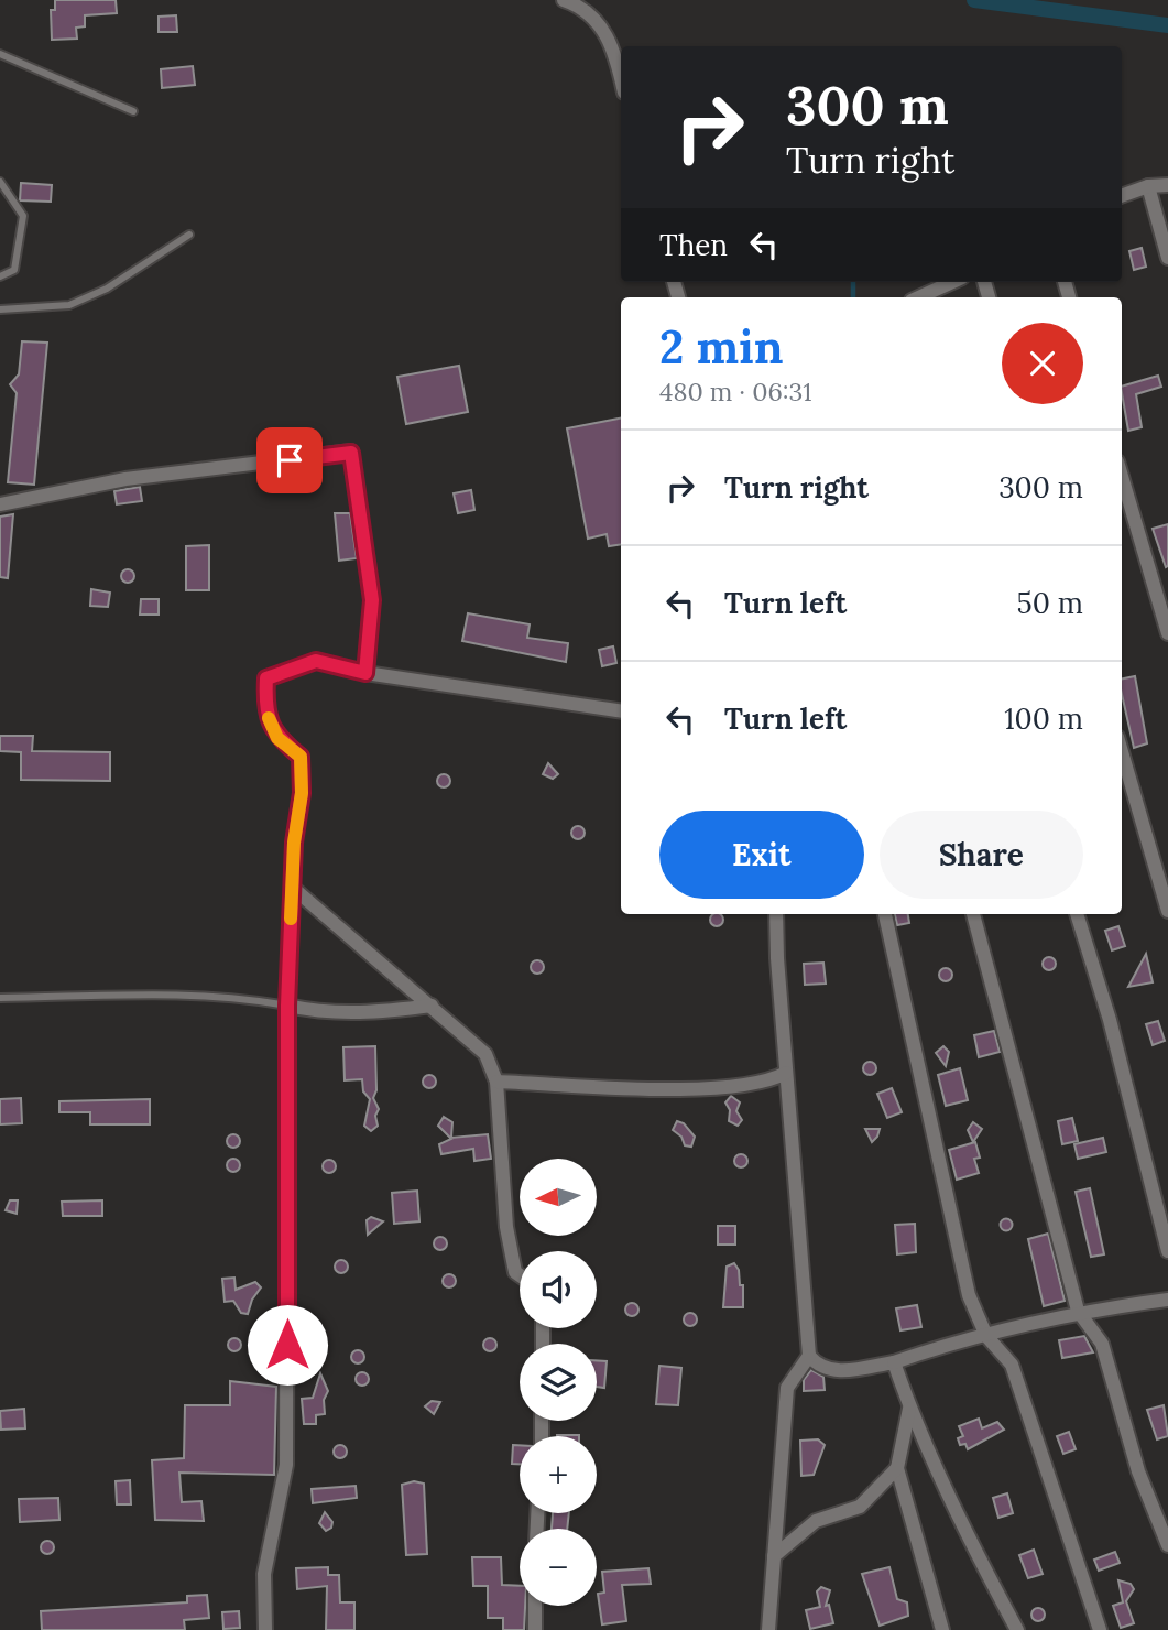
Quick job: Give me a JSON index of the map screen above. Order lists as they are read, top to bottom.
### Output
{
  "north": "left",
  "page": {
    "turn": ["300 m", "Turn right"],
    "then": "Then",
    "heading": ["2 min", "480 m · 06:31"],
    "list": [
      {
        "name": "Turn right",
        "value": "300 m"
      },
      {
        "name": "Turn left",
        "value": "50 m"
      },
      {
        "name": "Turn left",
        "value": "100 m"
      }
    ],
    "buttons": ["Exit", "Share"],
    "map_buttons": ["+", "−"]
  }
}
